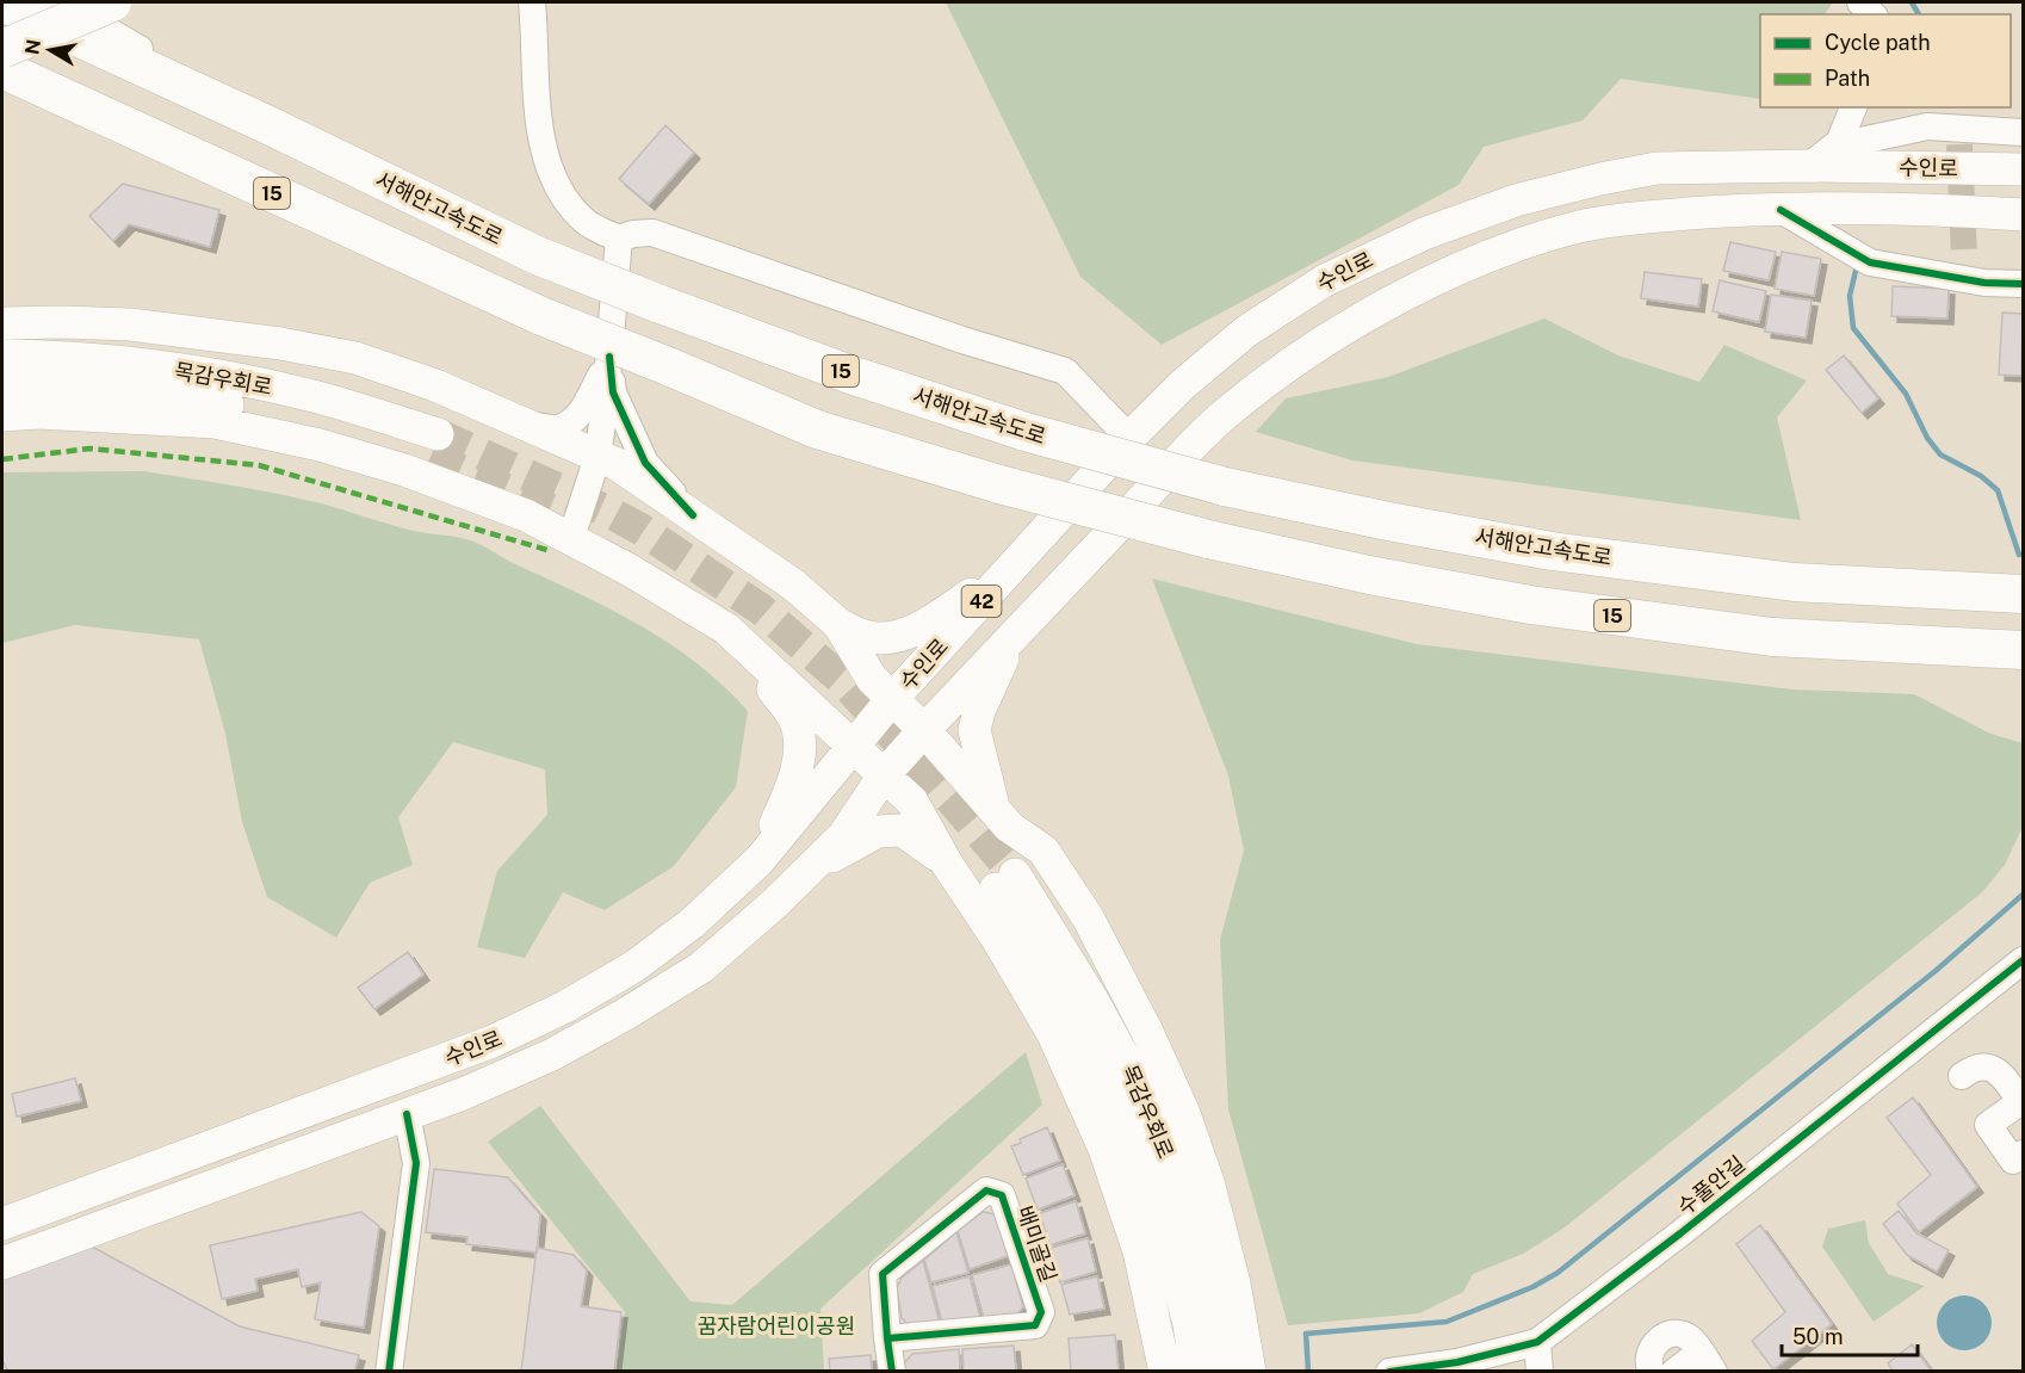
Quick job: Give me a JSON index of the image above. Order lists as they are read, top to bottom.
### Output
{
  "streets": {
    "highway": ["15", "서해안고속도로"],
    "main road": ["수인로", "목감우회로", "42"],
    "street": ["수풀안길", "배미골길"]
  },
  "parks": ["꿈자람어린이공원"],
  "legend": ["Cycle path", "Path"],
  "scale_bar": "50 m",
  "north": "left"
}
